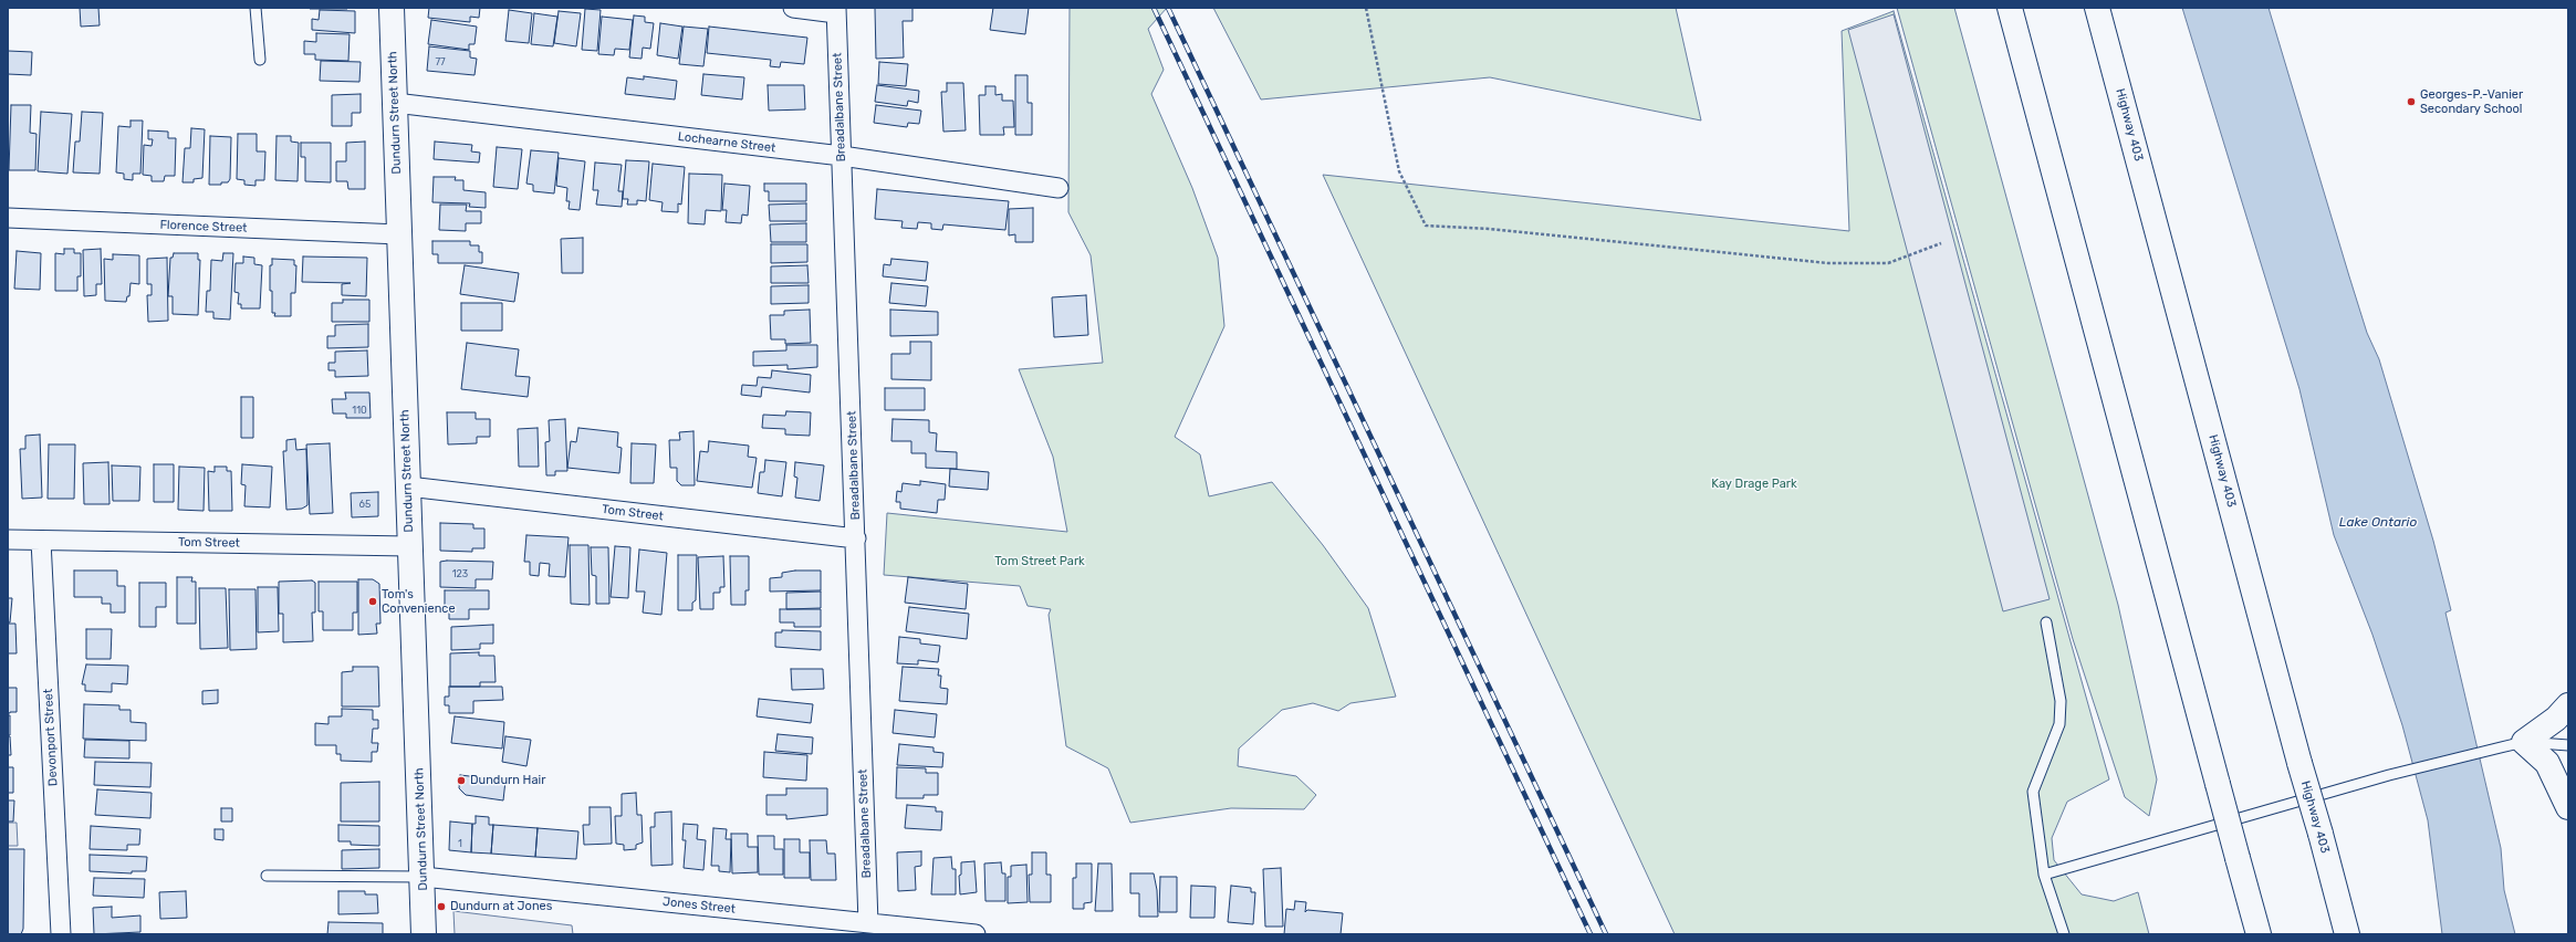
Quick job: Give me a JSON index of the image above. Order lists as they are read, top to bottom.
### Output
{
  "streets": {
    "main road": ["Dundurn Street North", "Highway 403"],
    "street": [
      "Breadalbane Street",
      "Lochearne Street",
      "Florence Street",
      "Tom Street",
      "Devonport Street",
      "Jones Street"
    ]
  },
  "crossings": [
    ["Breadalbane Street", "Lochearne Street"],
    ["Breadalbane Street", "Tom Street"],
    ["Breadalbane Street", "Jones Street"],
    ["Dundurn Street North", "Lochearne Street"],
    ["Dundurn Street North", "Florence Street"],
    ["Dundurn Street North", "Tom Street"],
    ["Dundurn Street North", "Jones Street"],
    ["Tom Street", "Devonport Street"]
  ],
  "water": ["Lake Ontario"],
  "parks": ["Kay Drage Park", "Tom Street Park"],
  "places": [
    "Georges-P.-Vanier Secondary School",
    "Tom's Convenience",
    "Dundurn Hair",
    "Dundurn at Jones"
  ],
  "house_numbers": [
    "77",
    "110",
    "65",
    "123",
    "1"
  ]
}
